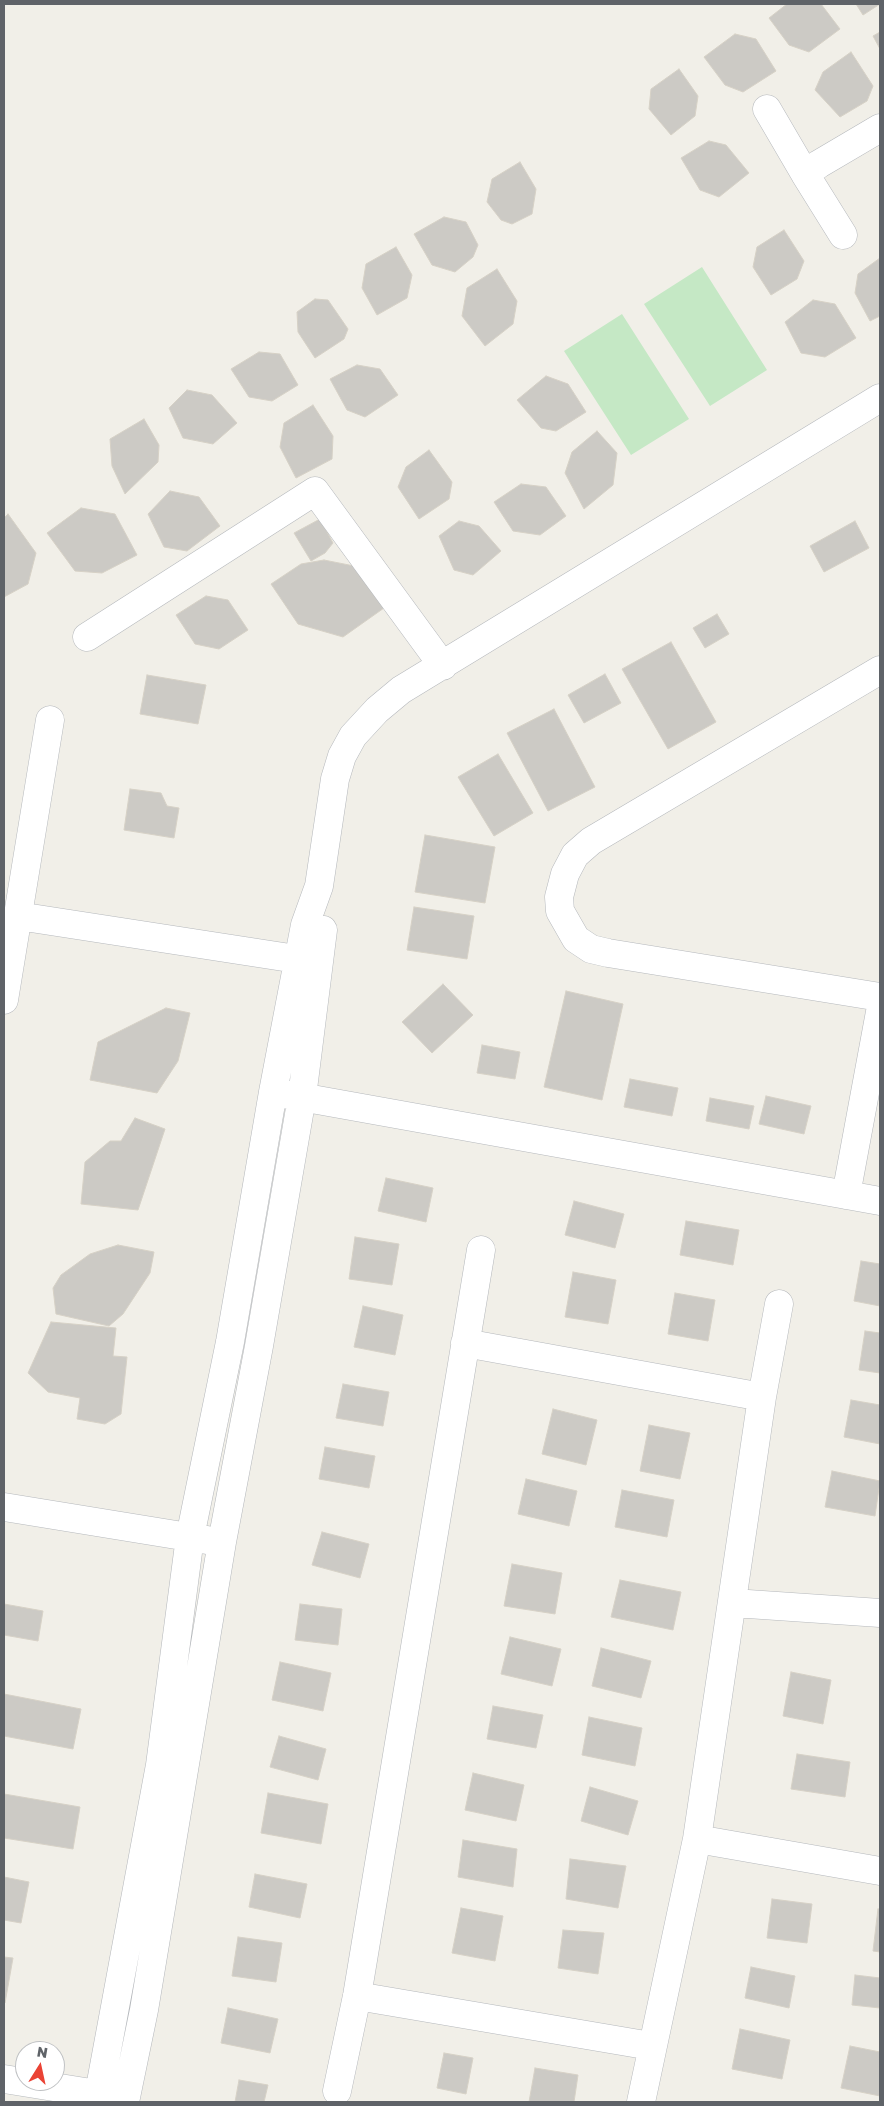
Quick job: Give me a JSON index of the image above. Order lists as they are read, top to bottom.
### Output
{
  "north": "top"
}
